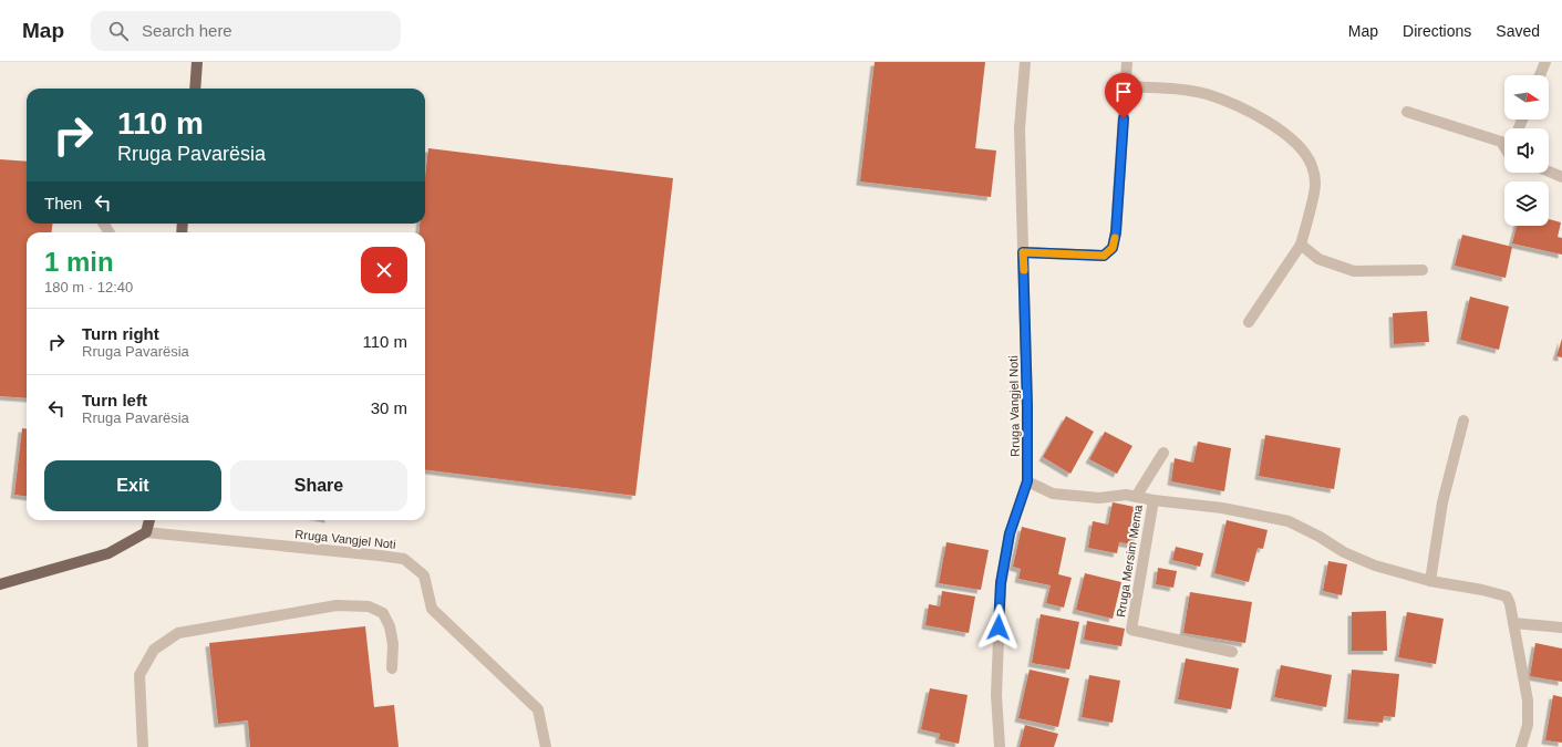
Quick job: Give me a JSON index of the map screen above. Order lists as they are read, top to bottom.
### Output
{
  "streets": {
    "street": ["Rruga Vangjel Noti", "Rruga Mersim Mema"]
  },
  "crossings": [
    ["Rruga Vangjel Noti", "Rruga Mersim Mema"]
  ],
  "north": "right",
  "page": {
    "header": "Map",
    "search": "Search here",
    "nav": ["Map", "Directions", "Saved"],
    "turn": ["110 m", "Rruga Pavarësia"],
    "then": "Then",
    "heading": ["1 min", "180 m · 12:40"],
    "list": [
      {
        "name": "Turn right",
        "note": "Rruga Pavarësia",
        "value": "110 m"
      },
      {
        "name": "Turn left",
        "note": "Rruga Pavarësia",
        "value": "30 m"
      }
    ],
    "buttons": ["Exit", "Share"]
  }
}
